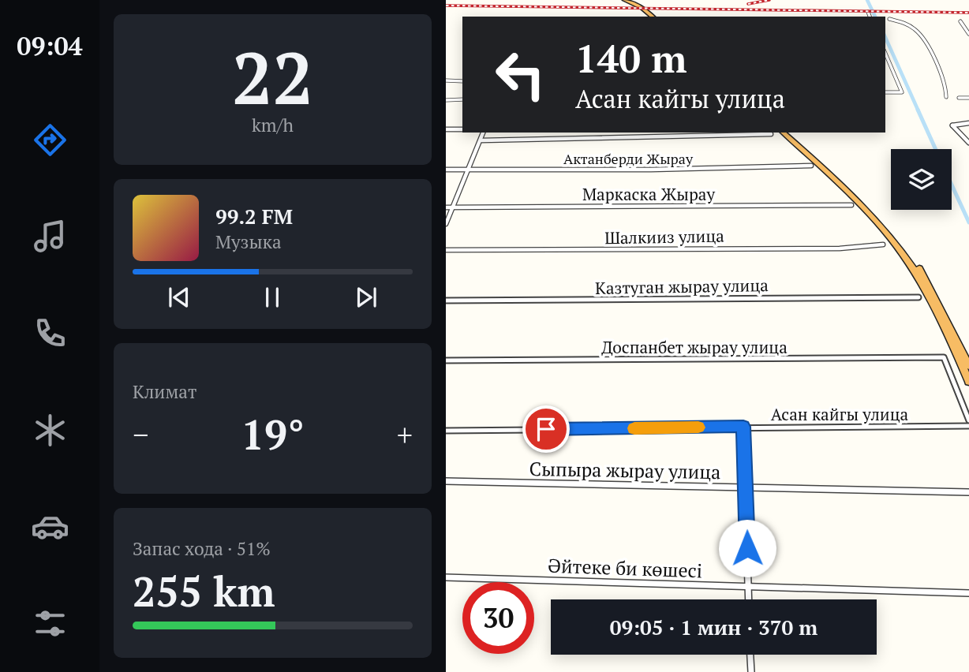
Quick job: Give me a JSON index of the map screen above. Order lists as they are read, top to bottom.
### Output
{
  "streets": {
    "street": [
      "Актанберди Жырау",
      "Маркаска Жырау",
      "Шалкииз улица",
      "Казтуган жырау улица",
      "Доспанбет жырау улица",
      "Асан кайгы улица",
      "Сыпыра жырау улица",
      "Әйтеке би көшесі"
    ]
  },
  "page": {
    "tabs": "09:04",
    "tile": [
      ["22", "km/h"],
      "Климат",
      ["Запас хода · 51%", "255 km"]
    ],
    "turn": ["140 m", "Асан кайгы улица"],
    "song": ["99.2 FM", "Музыка"],
    "heat": ["−", "19°", "+"],
    "limit": "30",
    "trip": "09:05 · 1 мин · 370 m"
  }
}
